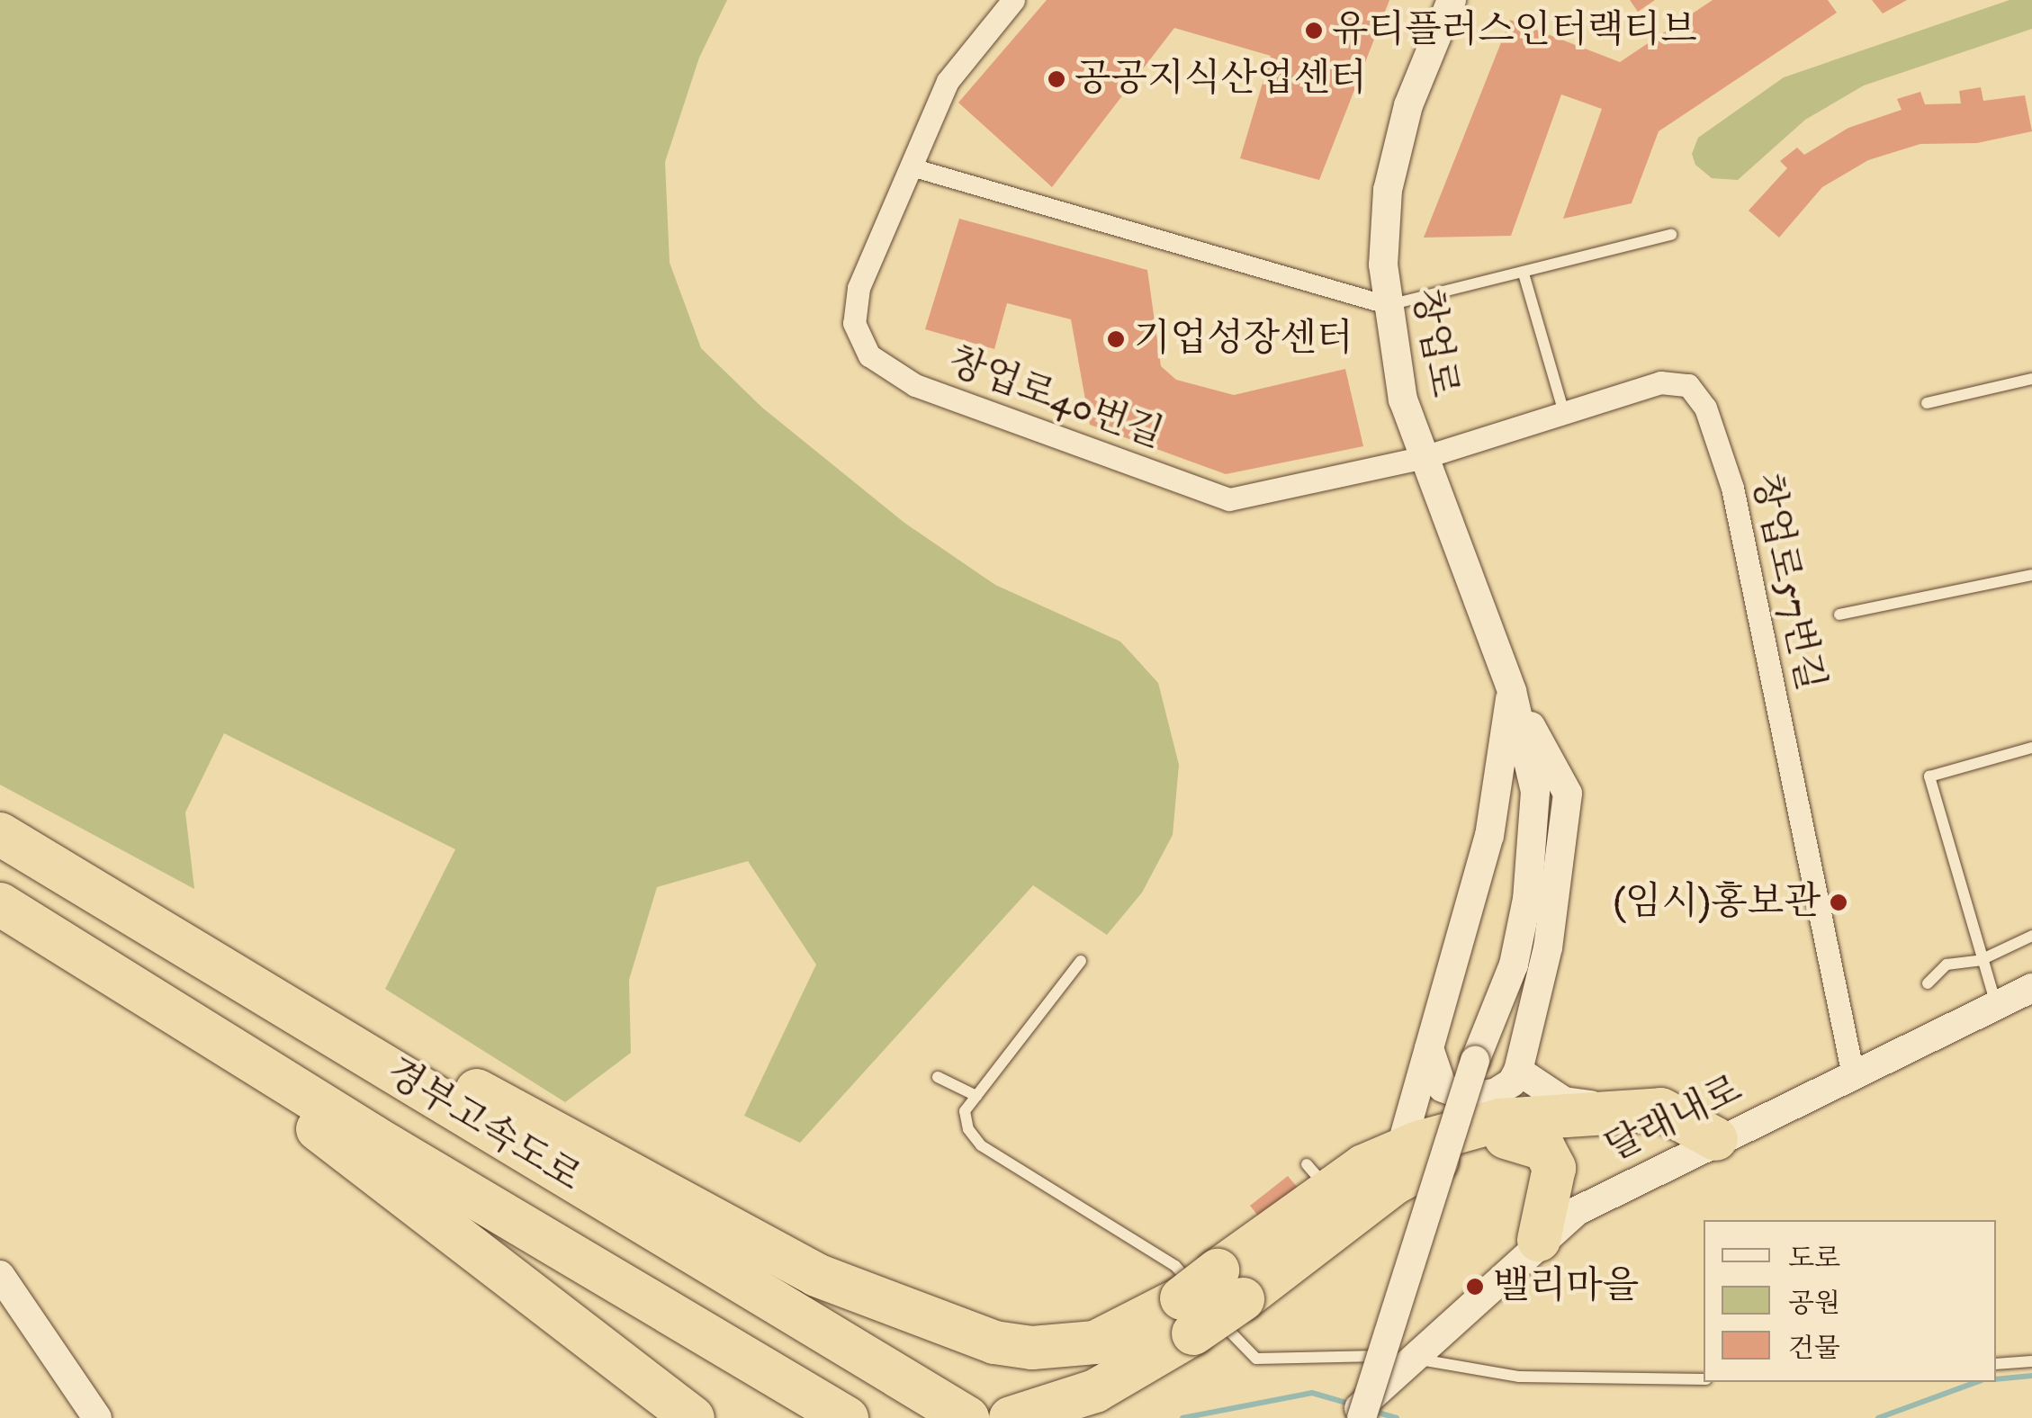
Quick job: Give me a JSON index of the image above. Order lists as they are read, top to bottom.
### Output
{
  "streets": {
    "highway": ["경부고속도로"],
    "street": [
      "창업로",
      "창업로40번길",
      "창업로57번길",
      "달래내로"
    ]
  },
  "crossings": [
    ["창업로", "창업로40번길"],
    ["창업로", "창업로57번길"],
    ["창업로40번길", "창업로57번길"],
    ["창업로57번길", "달래내로"]
  ],
  "places": [
    "유티플러스인터랙티브",
    "공공지식산업센터",
    "기업성장센터",
    "(임시)홍보관",
    "밸리마을"
  ],
  "legend": ["도로", "공원", "건물"]
}
